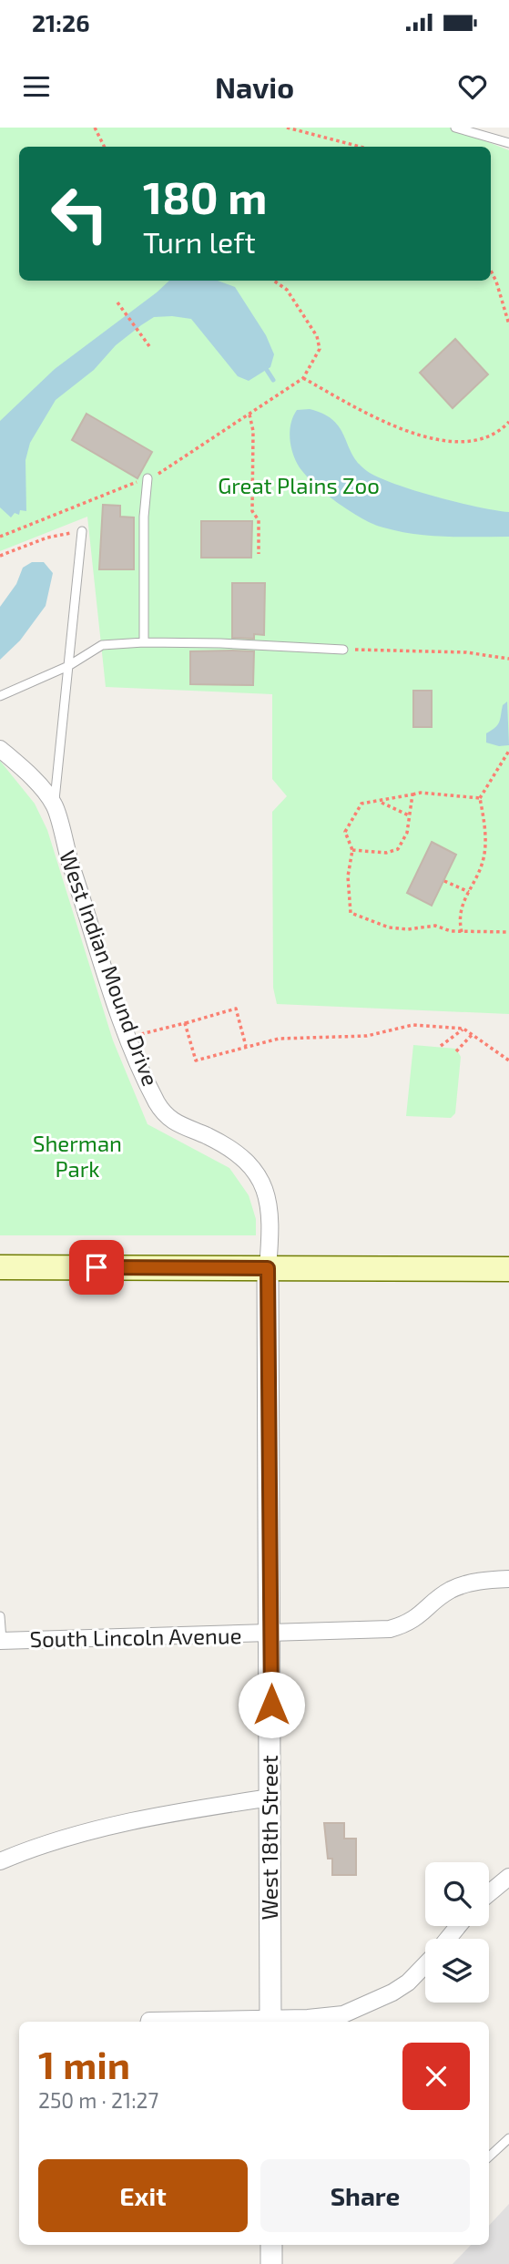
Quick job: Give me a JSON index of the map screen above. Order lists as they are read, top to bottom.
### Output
{
  "streets": {
    "street": ["West Indian Mound Drive", "South Lincoln Avenue", "West 18th Street"]
  },
  "crossings": [
    ["West Indian Mound Drive", "West 18th Street"],
    ["South Lincoln Avenue", "West 18th Street"]
  ],
  "parks": ["Great Plains Zoo", "Sherman Park"],
  "page": {
    "status": "21:26",
    "header": "Navio",
    "turn": ["180 m", "Turn left"],
    "heading": ["1 min", "250 m · 21:27"],
    "buttons": ["Exit", "Share"]
  }
}
